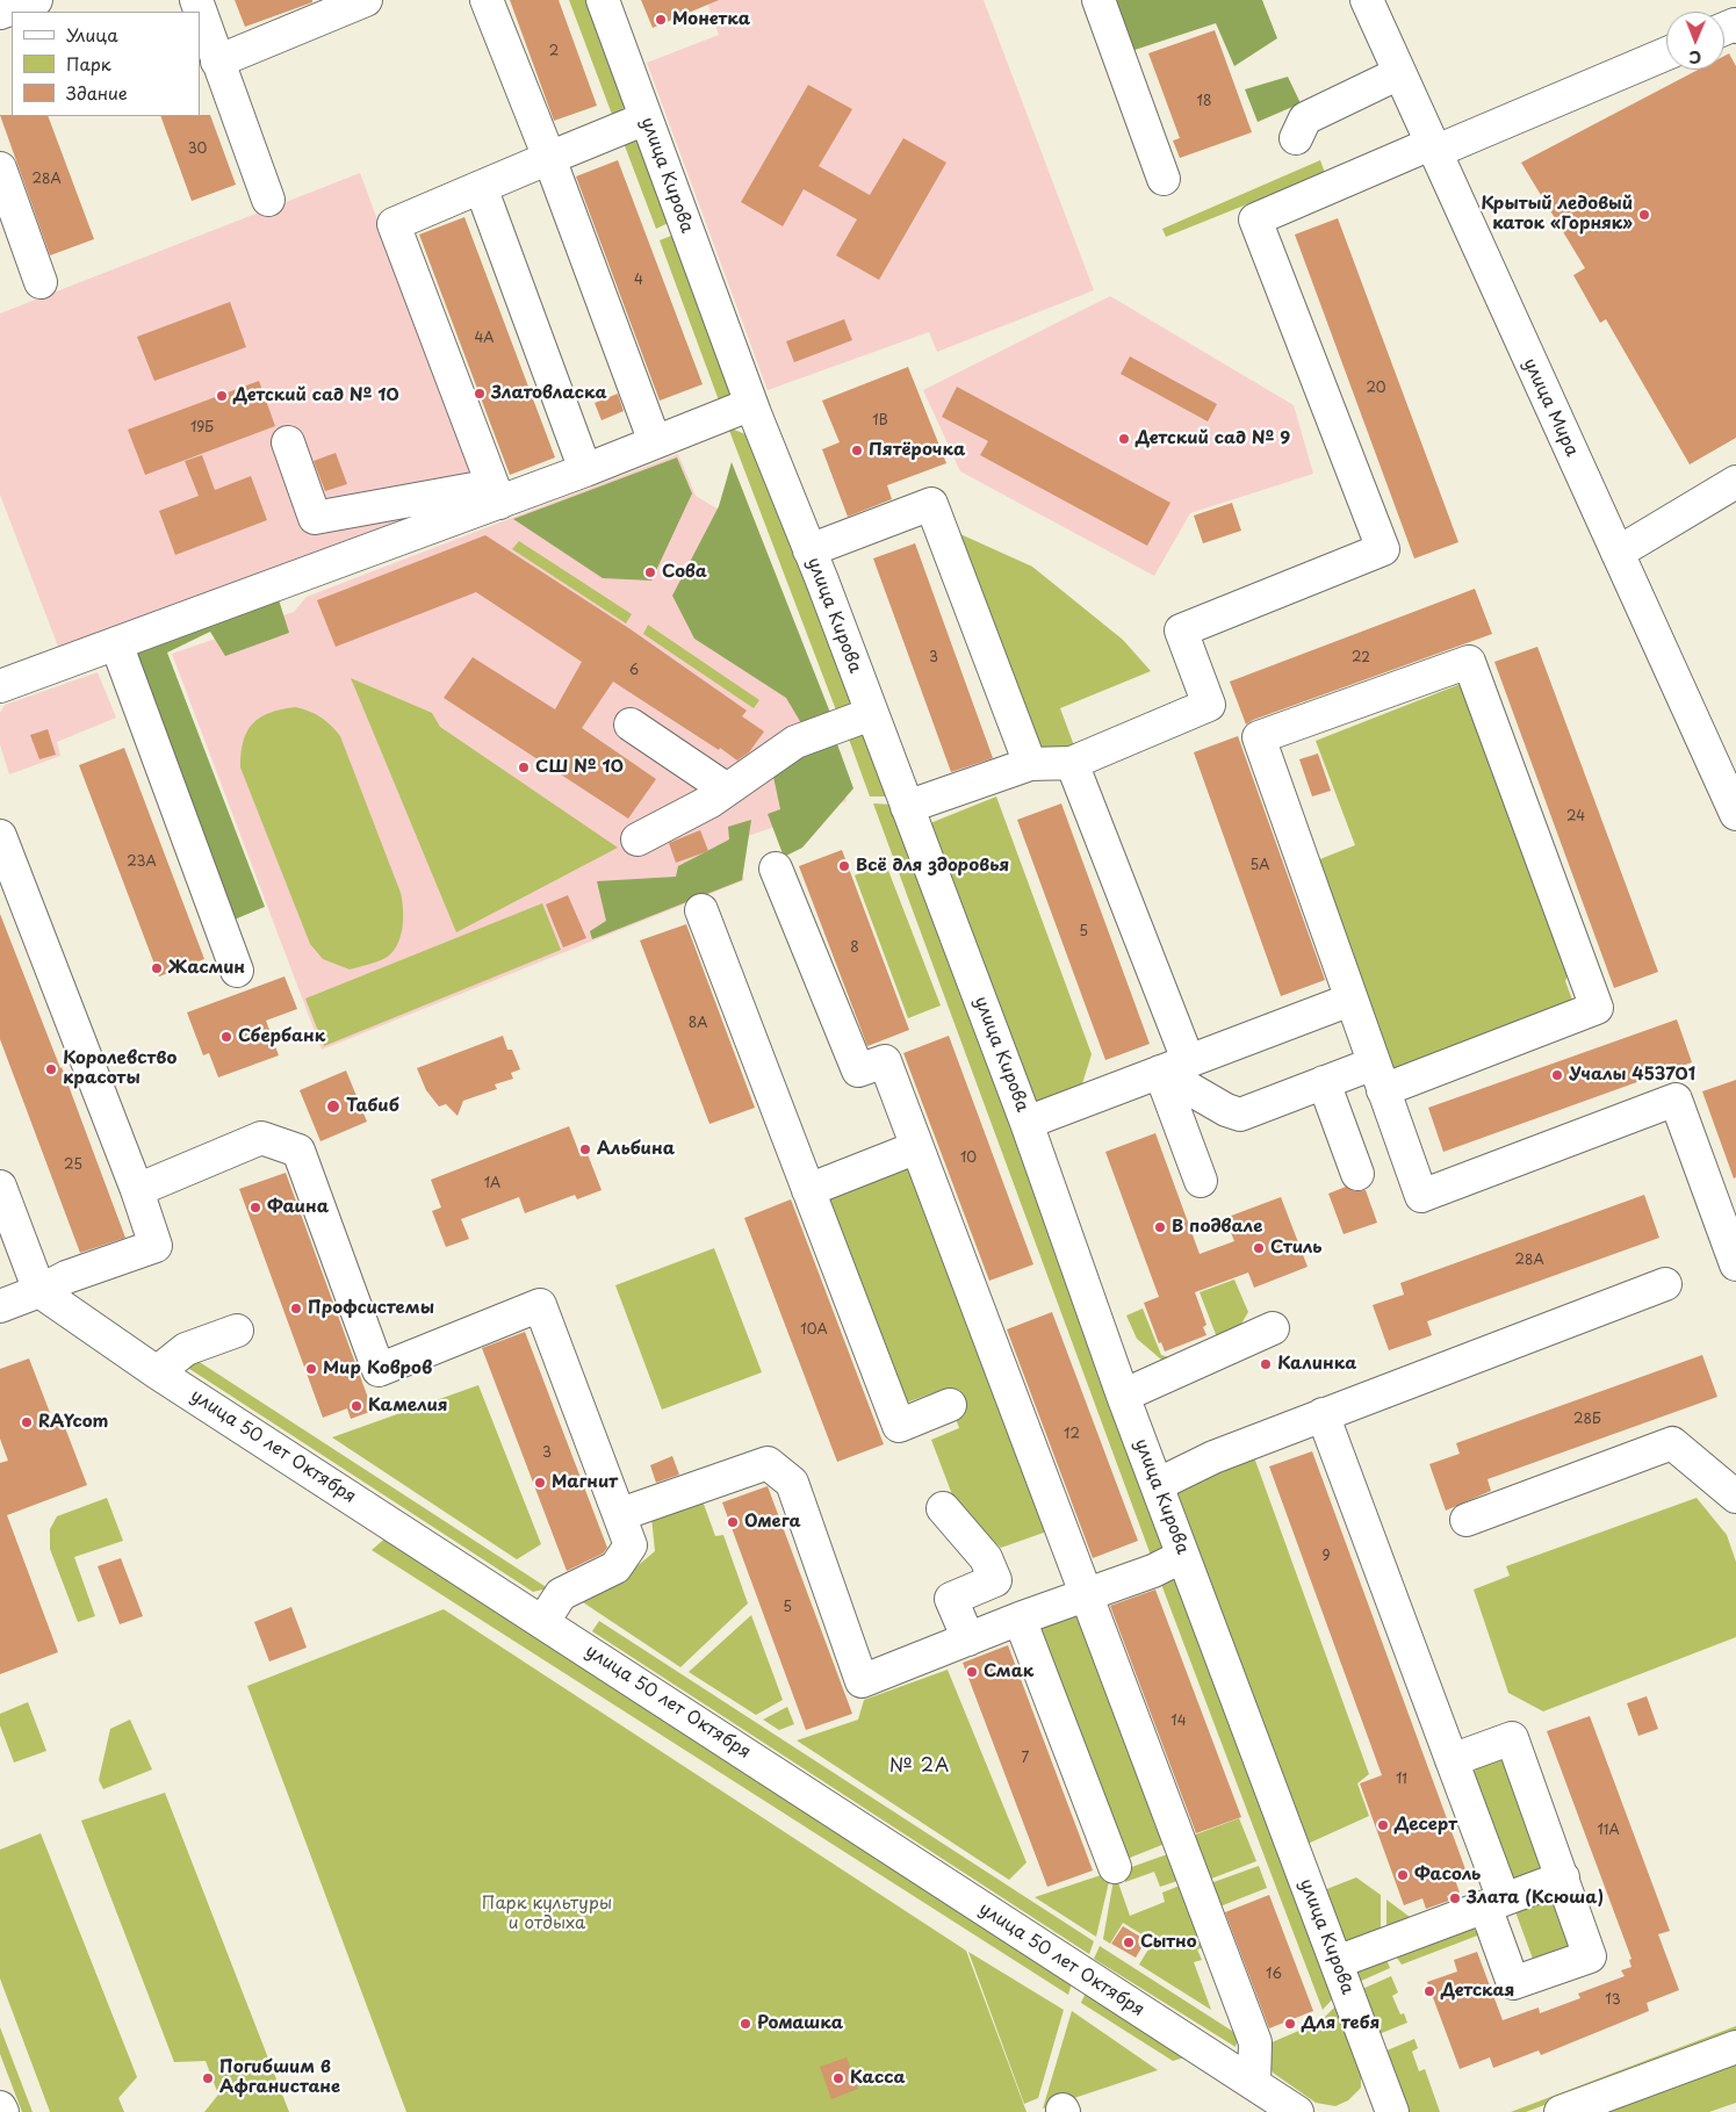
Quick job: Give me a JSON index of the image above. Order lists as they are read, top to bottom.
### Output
{
  "streets": {
    "street": ["улица Кирова", "улица Мира", "улица 50 лет Октября"]
  },
  "districts": ["№ 2А"],
  "parks": ["Парк культуры и отдыха"],
  "places": [
    "Монетка",
    "Крытый ледовый каток «Горняк»",
    "Златовласка",
    "Детский сад № 10",
    "Детский сад № 9",
    "Пятёрочка",
    "Сова",
    "СШ № 10",
    "Всё для здоровья",
    "Жасмин",
    "Сбербанк",
    "Королевство красоты",
    "Учалы 453701",
    "Табиб",
    "Альбина",
    "Фаина",
    "В подвале",
    "Стиль",
    "Профсистемы",
    "Калинка",
    "Мир Ковров",
    "Камелия",
    "RAYcom",
    "Магнит",
    "Омега",
    "Смак",
    "Десерт",
    "Фасоль",
    "Злата (Ксюша)",
    "Сытно",
    "Детская",
    "Ромашка",
    "Для тебя",
    "Погибшим в Афганистане",
    "Касса"
  ],
  "house_numbers": [
    "2",
    "18",
    "30",
    "28А",
    "4",
    "4А",
    "20",
    "1В",
    "19Б",
    "3",
    "22",
    "6",
    "24",
    "23А",
    "5А",
    "5",
    "8",
    "8А",
    "10",
    "25",
    "1А",
    "28А",
    "10А",
    "28Б",
    "12",
    "3",
    "9",
    "5",
    "14",
    "7",
    "11",
    "11А",
    "16",
    "13"
  ],
  "legend": ["Улица", "Парк", "Здание"],
  "north": "bottom"
}
